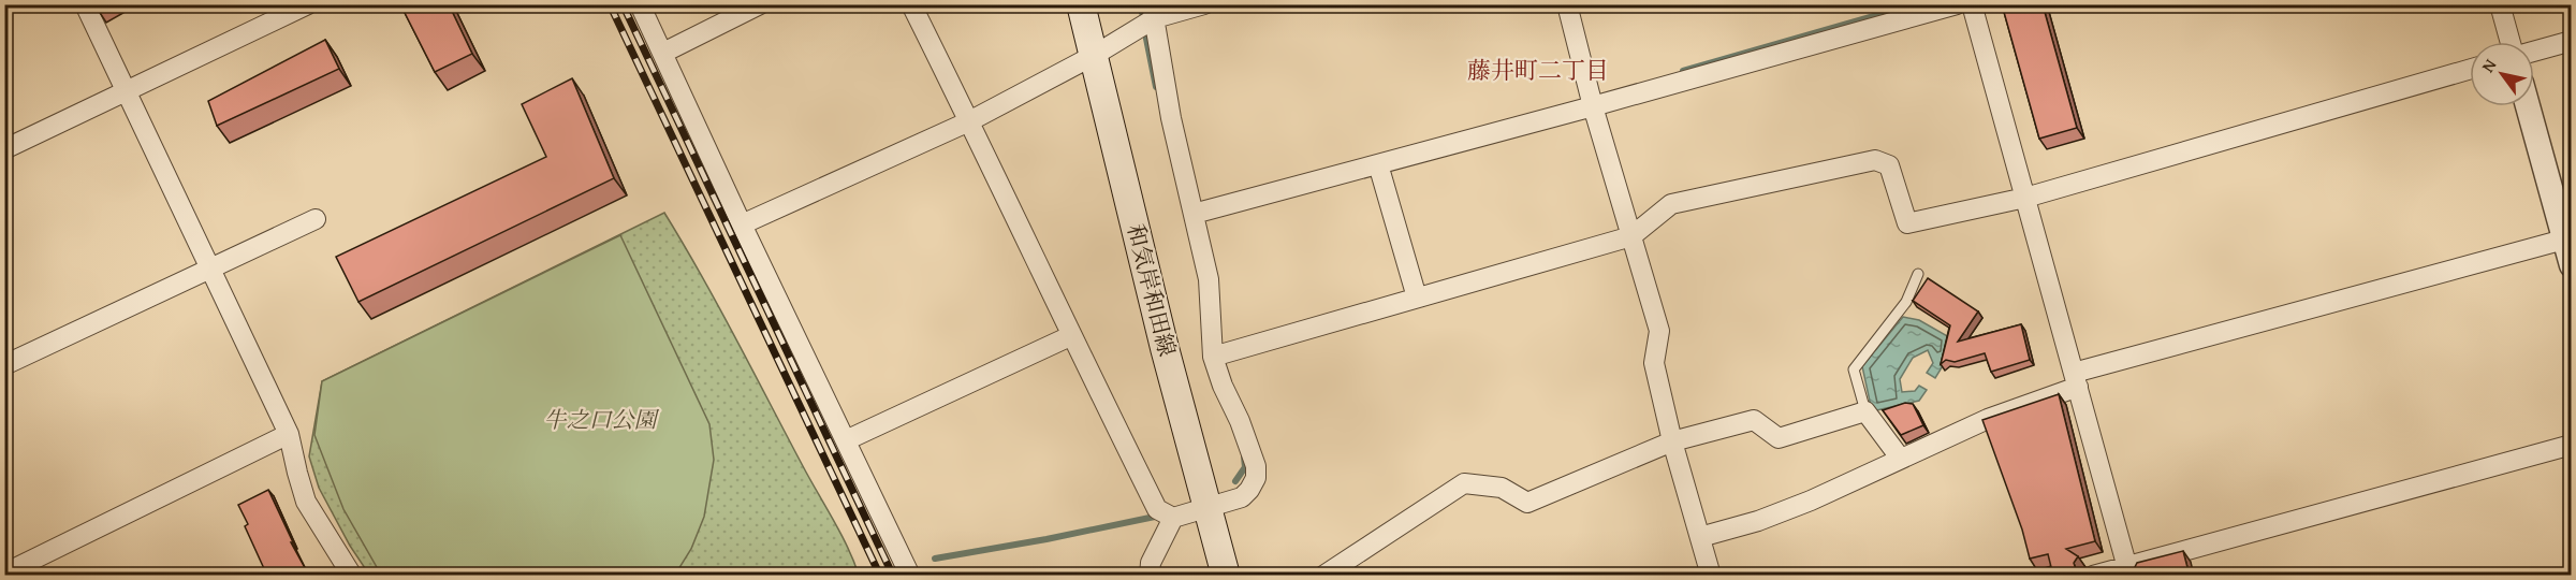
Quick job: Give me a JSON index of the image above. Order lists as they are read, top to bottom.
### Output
{
  "streets": {
    "main road": ["和気岸和田線"]
  },
  "districts": ["藤井町二丁目"],
  "parks": ["牛之口公園"],
  "north": "top left"
}
